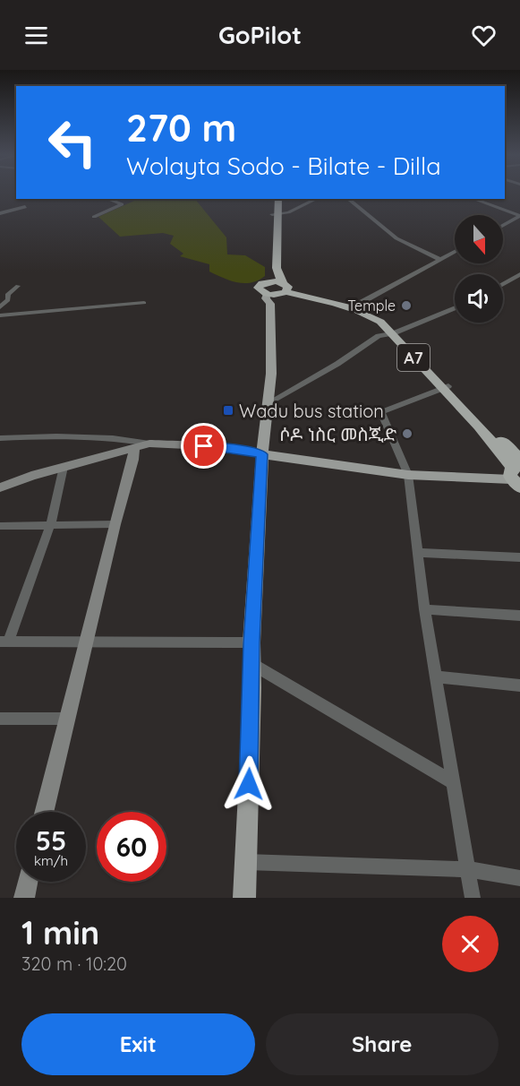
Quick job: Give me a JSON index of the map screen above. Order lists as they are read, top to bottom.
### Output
{
  "streets": {
    "highway": ["A7"]
  },
  "places": {
    "other": ["Temple", "ሶዶ ነስር መስጂድ"],
    "transit": ["Wadu bus station"]
  },
  "north": "bottom",
  "page": {
    "header": "GoPilot",
    "turn": ["270 m", "Wolayta Sodo - Bilate - Dilla"],
    "speed": "55 km/h",
    "limit": "60",
    "heading": ["1 min", "320 m · 10:20"],
    "buttons": ["Exit", "Share"]
  }
}
